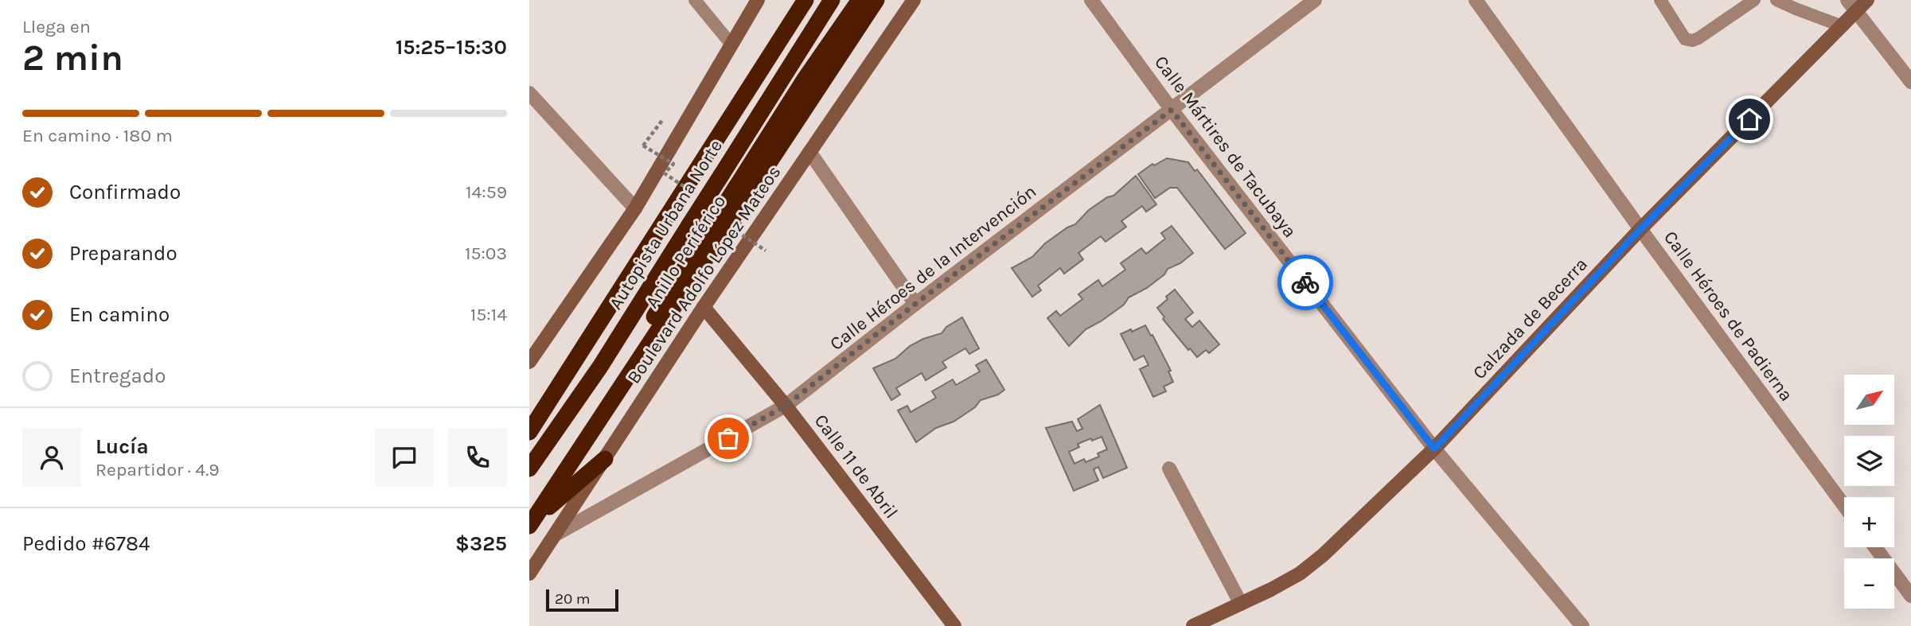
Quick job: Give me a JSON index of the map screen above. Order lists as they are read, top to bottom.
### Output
{
  "streets": {
    "highway": ["Autopista Urbana Norte", "Anillo Periférico"],
    "street": [
      "Calle Mártires de Tacubaya",
      "Calle Héroes de la Intervención",
      "Boulevard Adolfo López Mateos",
      "Calle Héroes de Padierna",
      "Calzada de Becerra",
      "Calle 11 de Abril"
    ]
  },
  "crossings": [
    ["Calle Mártires de Tacubaya", "Calle Héroes de la Intervención"],
    ["Calle Mártires de Tacubaya", "Calzada de Becerra"],
    ["Calle Héroes de la Intervención", "Boulevard Adolfo López Mateos"],
    ["Calle Héroes de la Intervención", "Calle 11 de Abril"],
    ["Boulevard Adolfo López Mateos", "Calle 11 de Abril"],
    ["Calle Héroes de Padierna", "Calzada de Becerra"]
  ],
  "scale_bar": "20 m",
  "north": "top right",
  "page": {
    "heading": ["2 min", "Llega en", "15:25–15:30"],
    "panel": [
      "Lucía",
      "Repartidor · 4.9",
      "Pedido #6784",
      "$325"
    ],
    "bar": "En camino · 180 m",
    "list": [
      ["Confirmado", "14:59"],
      ["Preparando", "15:03"],
      ["En camino", "15:14"],
      "Entregado"
    ],
    "map_buttons": ["+", "−"],
    "scale": "20 m"
  }
}
